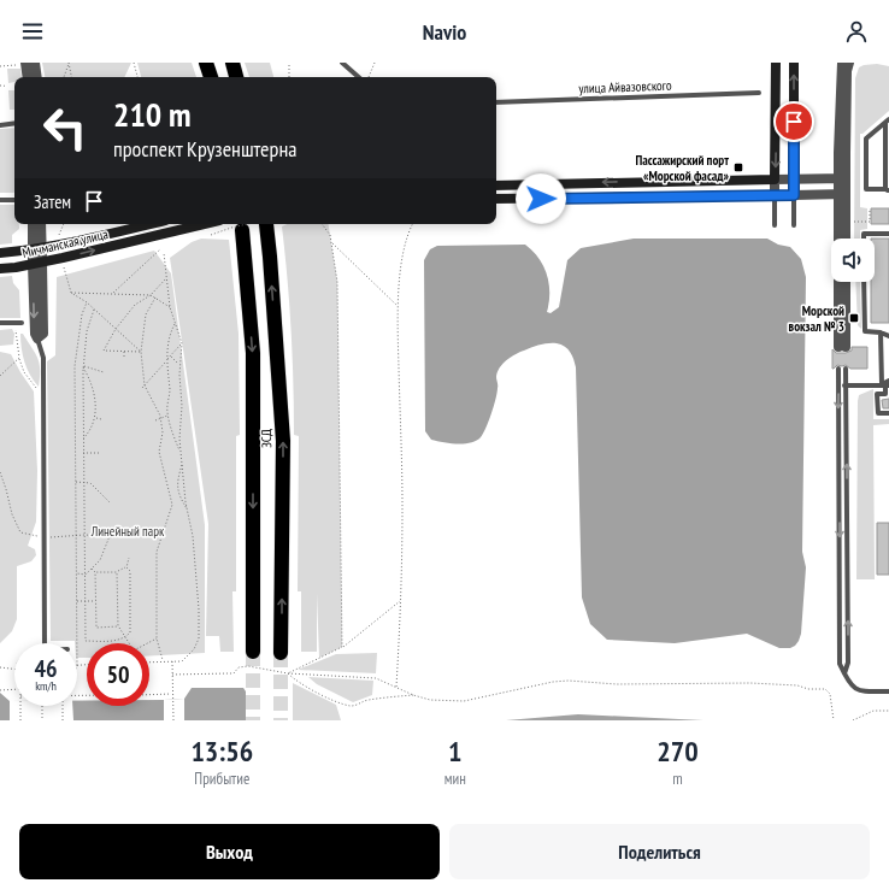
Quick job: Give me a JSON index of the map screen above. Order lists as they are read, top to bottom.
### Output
{
  "streets": {
    "highway": ["ЗСД"],
    "main road": ["Мичманская улица"],
    "lane": ["улица Айвазовского"]
  },
  "parks": ["Линейный парк"],
  "places": {
    "transit": ["Пассажирский порт «Морской фасад»", "Морской вокзал № 3"]
  },
  "page": {
    "header": "Navio",
    "turn": ["210 m", "проспект Крузенштерна"],
    "then": "Затем",
    "speed": "46 km/h",
    "limit": "50",
    "eta": [
      "13:56",
      "Прибытие",
      "1",
      "мин",
      "270",
      "m"
    ],
    "buttons": ["Выход", "Поделиться"]
  }
}
